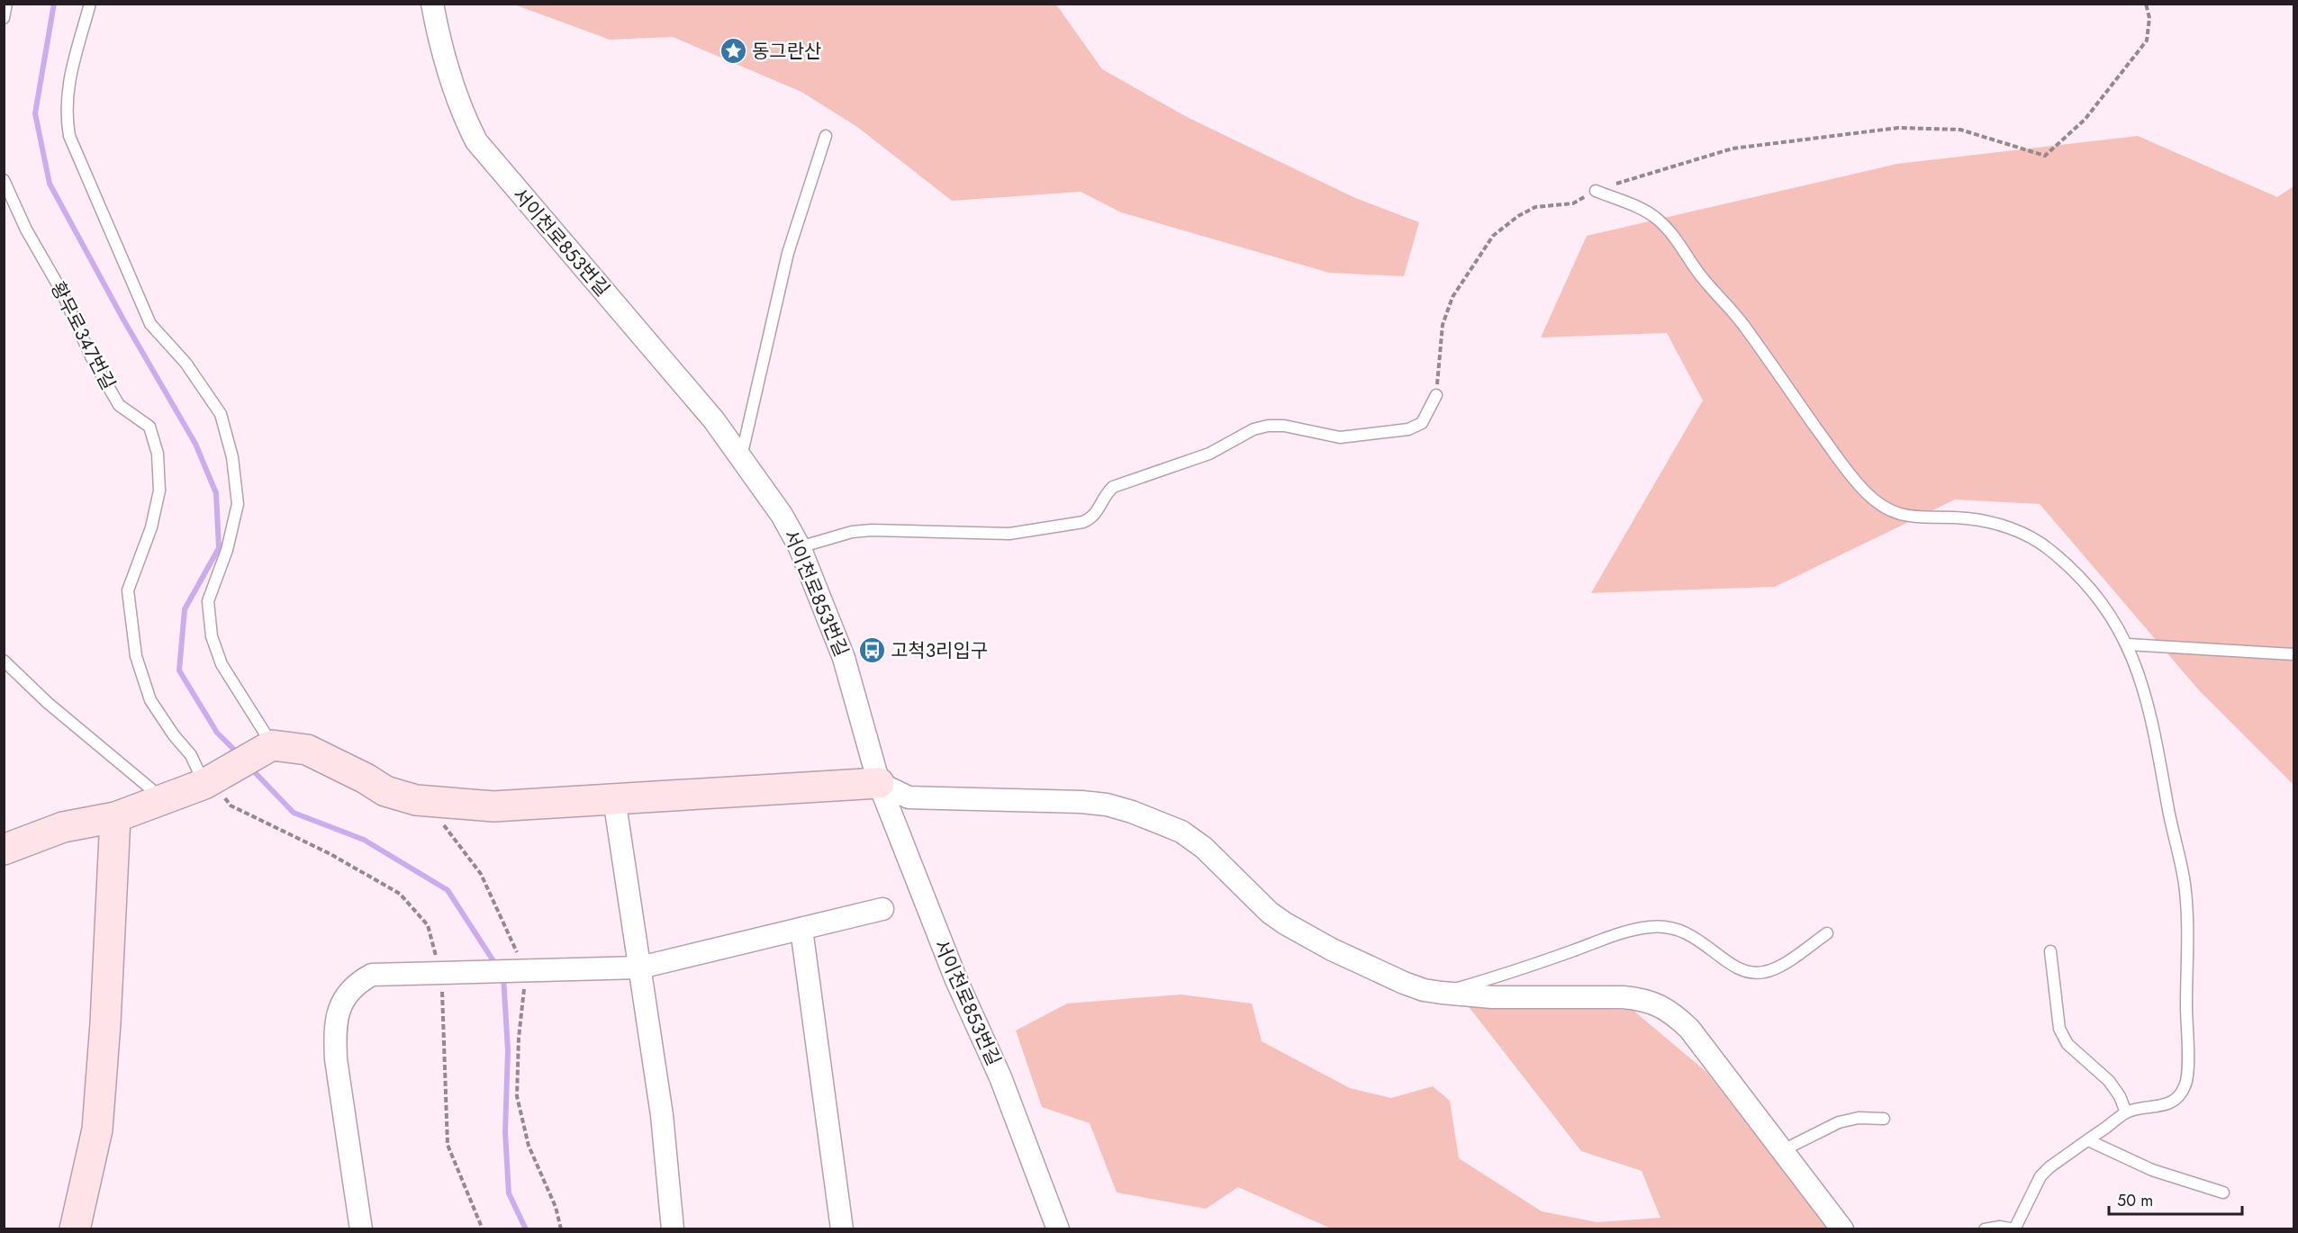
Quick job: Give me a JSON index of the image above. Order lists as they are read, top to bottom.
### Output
{
  "streets": {
    "street": ["서이천로853번길"],
    "lane": ["황무로347번길"]
  },
  "places": {
    "place": ["동그란산"],
    "bus stop": ["고척3리입구"]
  },
  "scale_bar": "50 m"
}
